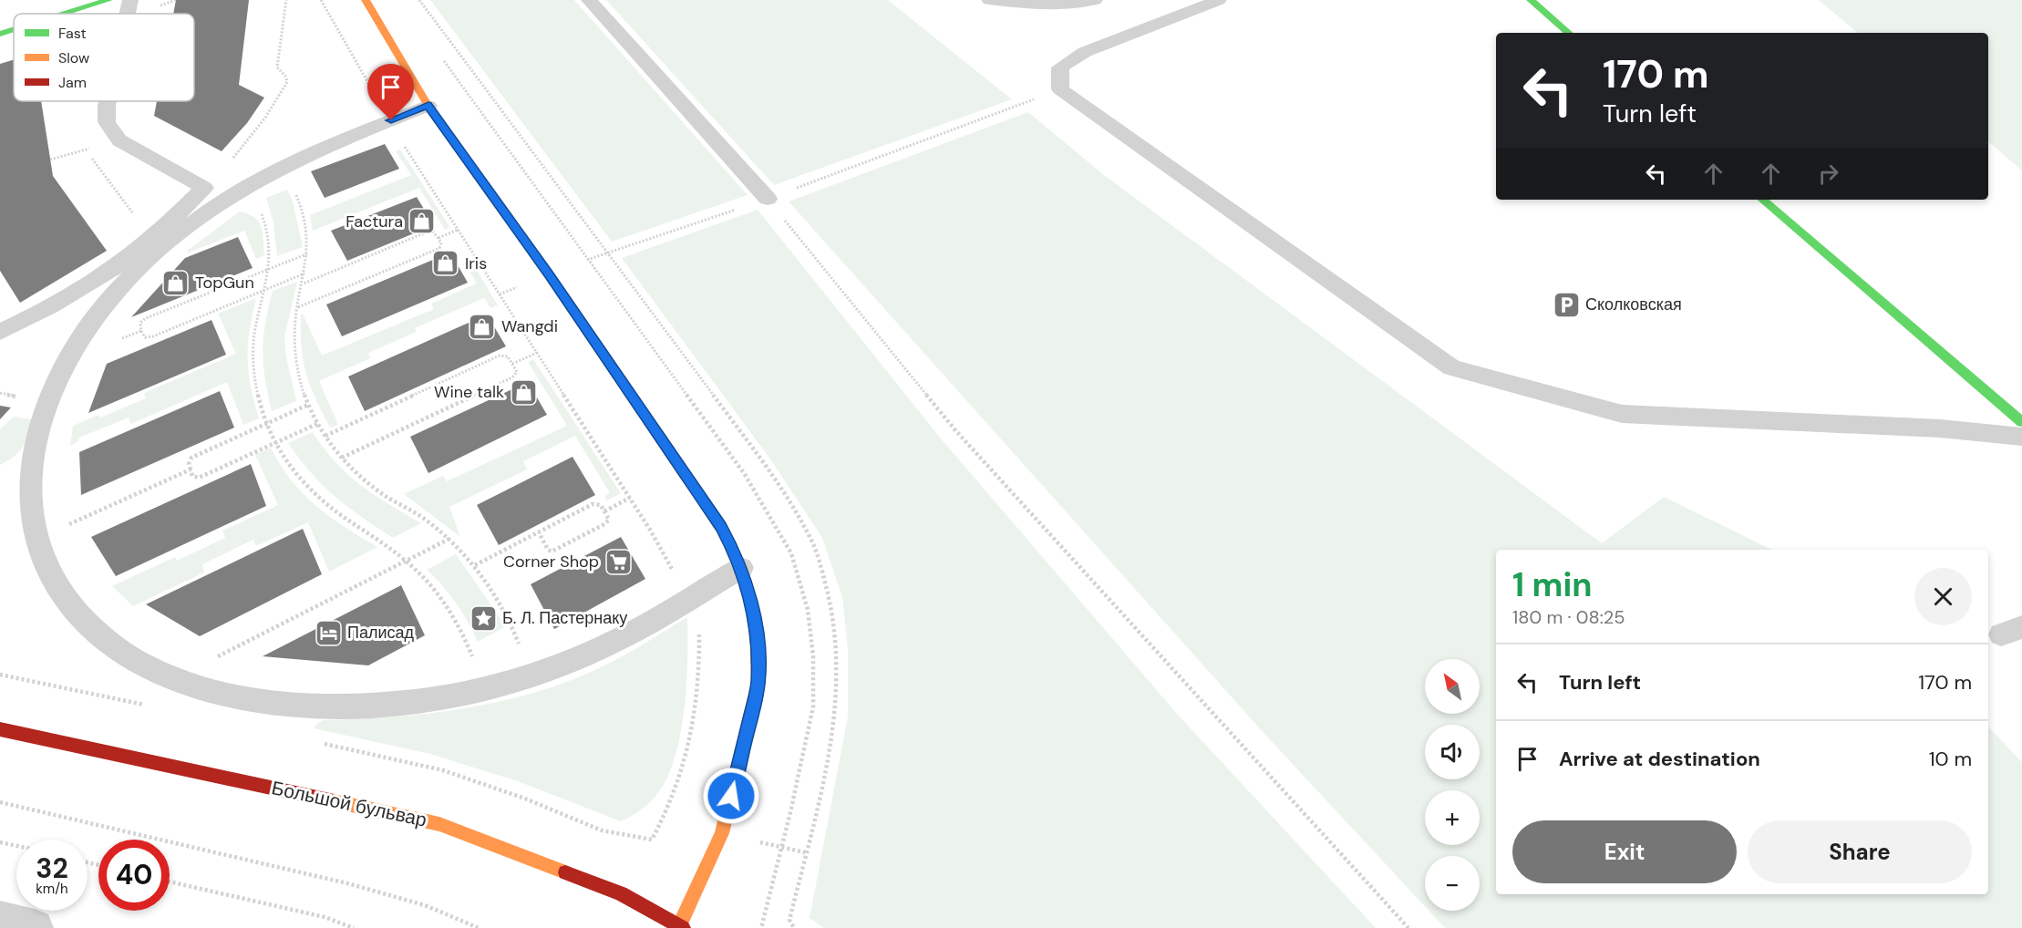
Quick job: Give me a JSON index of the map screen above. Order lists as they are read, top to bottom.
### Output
{
  "streets": {
    "street": ["Большой бульвар"]
  },
  "places": {
    "shop": [
      "Factura",
      "Iris",
      "TopGun",
      "Wangdi",
      "Wine talk"
    ],
    "parking": ["Сколковская"],
    "supermarket": ["Corner Shop"],
    "place": ["Б. Л. Пастернаку"],
    "hotel": ["Палисад"]
  },
  "legend": ["Fast", "Slow", "Jam"],
  "north": "top left",
  "page": {
    "turn": ["170 m", "Turn left"],
    "heading": ["1 min", "180 m · 08:25"],
    "list": [
      {
        "name": "Turn left",
        "value": "170 m"
      },
      {
        "name": "Arrive at destination",
        "value": "10 m"
      }
    ],
    "map_buttons": ["+", "−"],
    "buttons": ["Exit", "Share"],
    "speed": "32 km/h",
    "limit": "40"
  }
}
